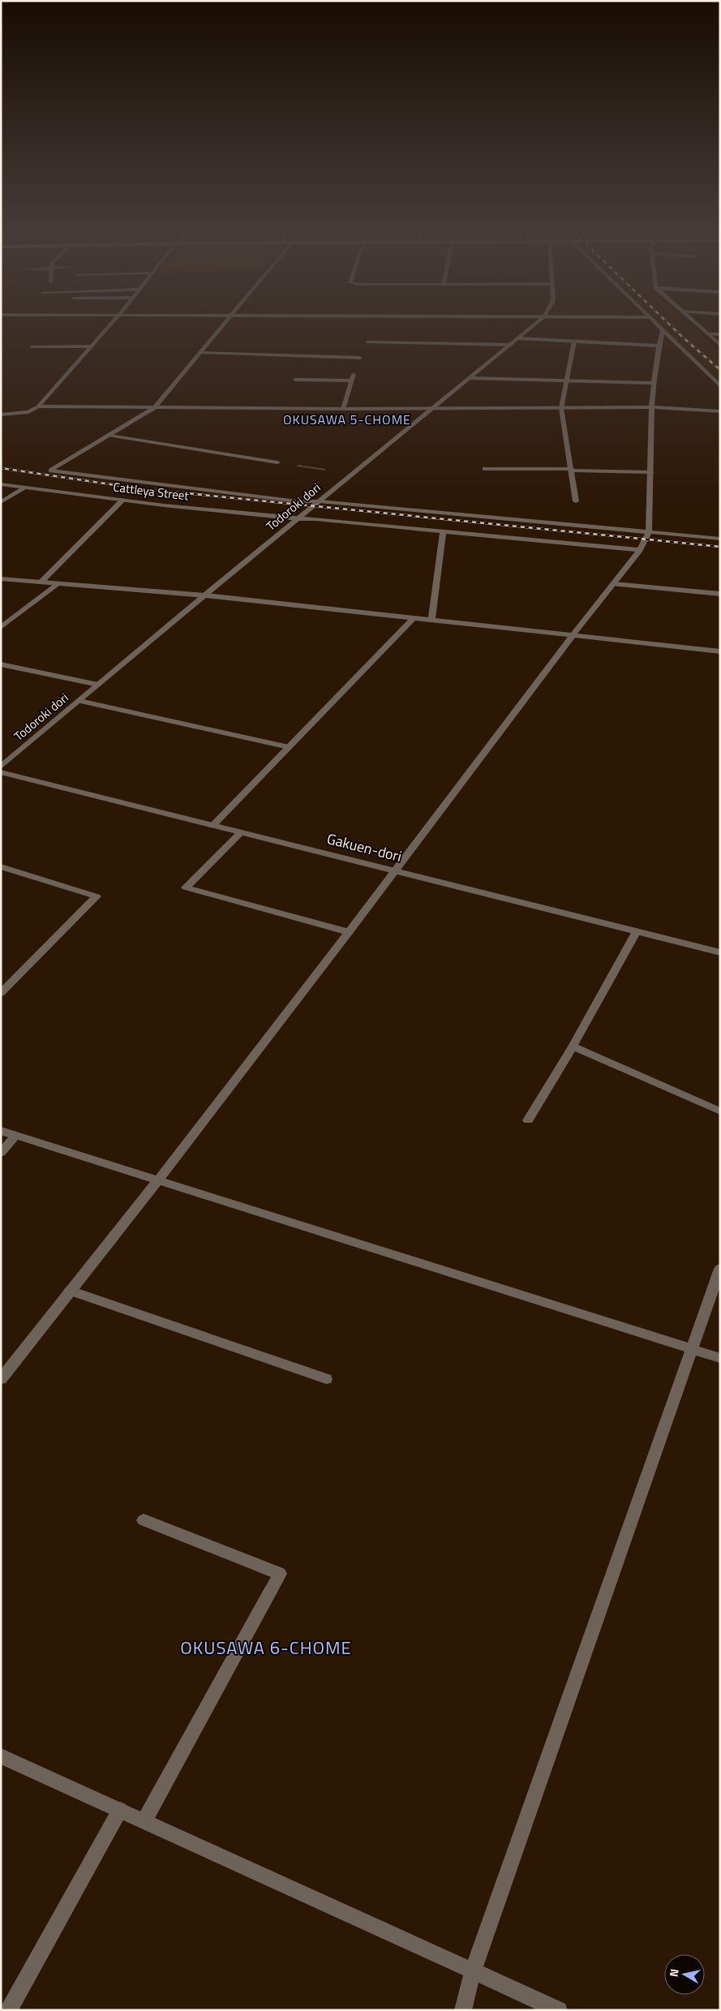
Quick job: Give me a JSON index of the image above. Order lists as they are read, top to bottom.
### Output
{
  "streets": {
    "street": ["Cattleya Street", "Todoroki dori", "Gakuen-dori"]
  },
  "crossings": [
    ["Cattleya Street", "Todoroki dori"]
  ],
  "districts": ["OKUSAWA 5-CHOME", "OKUSAWA 6-CHOME"],
  "north": "left"
}
